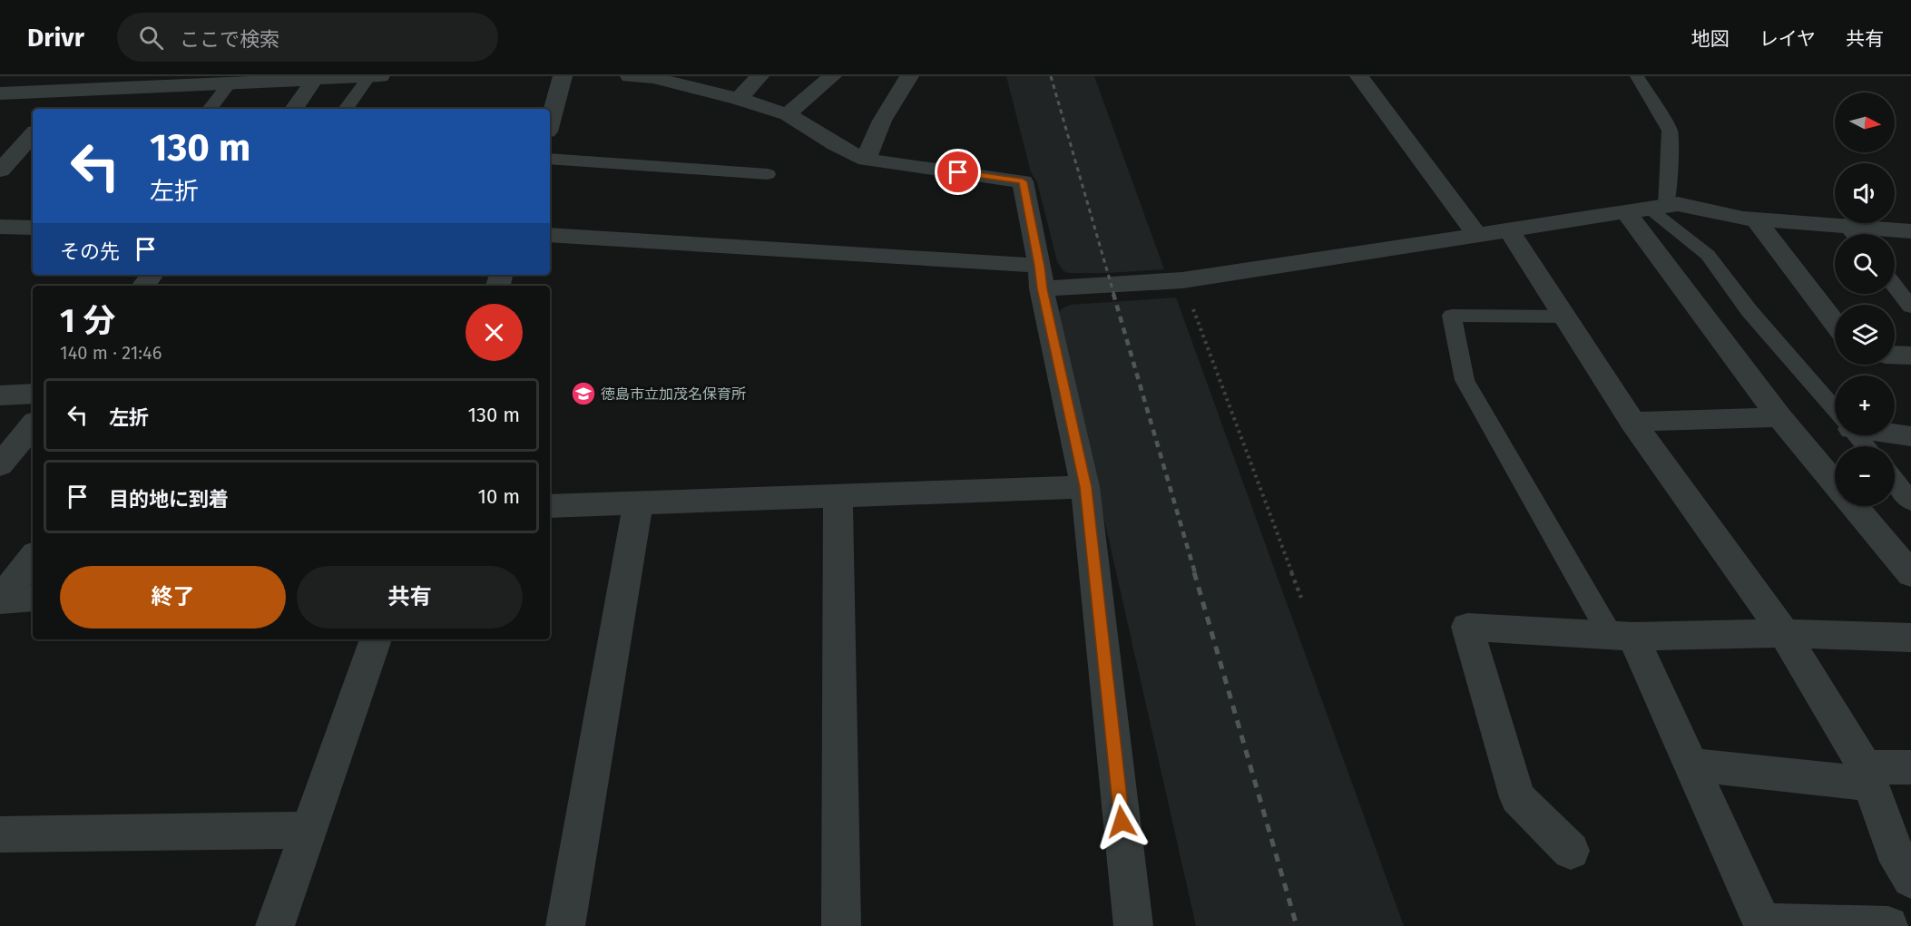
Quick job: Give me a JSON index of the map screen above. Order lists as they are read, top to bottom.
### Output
{
  "places": {
    "school or university": ["徳島市立加茂名保育所"]
  },
  "north": "right",
  "page": {
    "header": "Drivr",
    "search": "ここで検索",
    "nav": ["地図", "レイヤ", "共有"],
    "map_buttons": ["+", "−"],
    "turn": ["130 m", "左折"],
    "then": "その先",
    "heading": ["1 分", "140 m · 21:46"],
    "list": [
      {
        "name": "左折",
        "value": "130 m"
      },
      {
        "name": "目的地に到着",
        "value": "10 m"
      }
    ],
    "buttons": ["終了", "共有"]
  }
}
